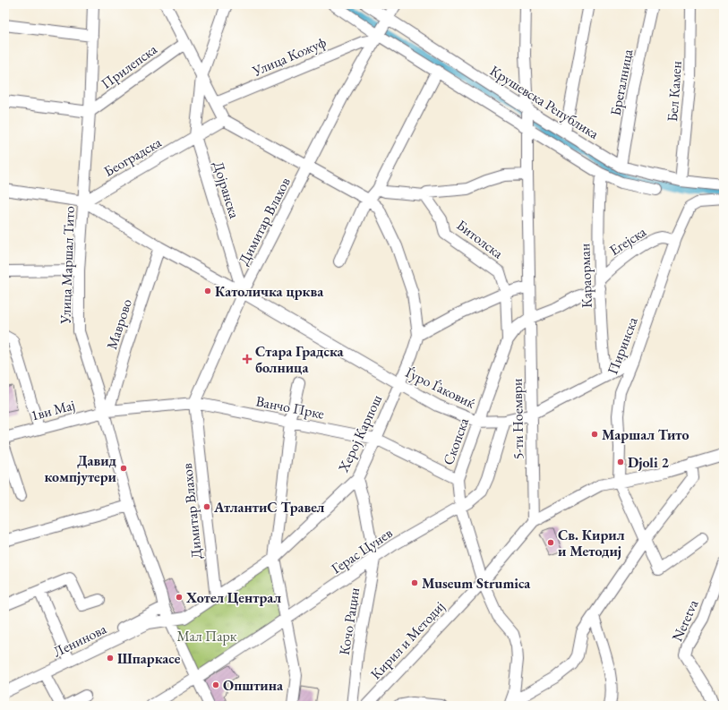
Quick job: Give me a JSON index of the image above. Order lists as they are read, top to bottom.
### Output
{
  "streets": {
    "street": [
      "Улица Кожуф",
      "Прилепска",
      "Брегалница",
      "Бел Камен",
      "Крушевска Република",
      "Београдска",
      "Дојранска",
      "Димитар Влахов",
      "Битолска",
      "Егејска",
      "Улица Маршал Тито",
      "Караорман",
      "Маврово",
      "Пиринска",
      "Ѓуро Ѓаковиќ",
      "Ванчо Прке",
      "1ви Мај",
      "5-ти Ноември",
      "Херој Карпош",
      "Скопска",
      "Герас Цунев",
      "Neretva",
      "Кочо Рацин",
      "Ленинова",
      "Кирил и Методиј"
    ]
  },
  "crossings": [
    ["Улица Кожуф", "Димитар Влахов"],
    ["Прилепска", "Улица Маршал Тито"],
    ["Брегалница", "Крушевска Република"],
    ["Бел Камен", "Крушевска Република"],
    ["Крушевска Република", "Димитар Влахов"],
    ["Београдска", "Дојранска"],
    ["Београдска", "Улица Маршал Тито"],
    ["Београдска", "Ѓуро Ѓаковиќ"],
    ["Дојранска", "Димитар Влахов"],
    ["Дојранска", "Ѓуро Ѓаковиќ"],
    ["Димитар Влахов", "Ѓуро Ѓаковиќ"],
    ["Димитар Влахов", "Ванчо Прке"],
    ["Димитар Влахов", "Херој Карпош"],
    ["Димитар Влахов", "Ленинова"],
    ["Битолска", "Скопска"],
    ["Егејска", "Караорман"],
    ["Егејска", "Пиринска"],
    ["Егејска", "5-ти Ноември"],
    ["Улица Маршал Тито", "Маврово"],
    ["Улица Маршал Тито", "Ѓуро Ѓаковиќ"],
    ["Улица Маршал Тито", "Ванчо Прке"],
    ["Улица Маршал Тито", "1ви Мај"],
    ["Улица Маршал Тито", "Герас Цунев"],
    ["Улица Маршал Тито", "Ленинова"],
    ["Караорман", "Ѓуро Ѓаковиќ"],
    ["Маврово", "Ѓуро Ѓаковиќ"],
    ["Маврово", "Ванчо Прке"],
    ["Маврово", "1ви Мај"],
    ["Пиринска", "Ѓуро Ѓаковиќ"],
    ["Пиринска", "Кирил и Методиј"],
    ["Ѓуро Ѓаковиќ", "5-ти Ноември"],
    ["Ѓуро Ѓаковиќ", "Херој Карпош"],
    ["Ѓуро Ѓаковиќ", "Скопска"],
    ["Ѓуро Ѓаковиќ", "Герас Цунев"],
    ["Ванчо Прке", "1ви Мај"],
    ["Ванчо Прке", "Херој Карпош"],
    ["Ванчо Прке", "Скопска"],
    ["5-ти Ноември", "Кирил и Методиј"],
    ["Херој Карпош", "Кочо Рацин"],
    ["Херој Карпош", "Ленинова"],
    ["Скопска", "Герас Цунев"],
    ["Скопска", "Кирил и Методиј"],
    ["Герас Цунев", "Кочо Рацин"]
  ],
  "parks": ["Мал Парк"],
  "places": {
    "other": [
      "Католичка црква",
      "Маршал Тито",
      "Djoli 2",
      "Давид компјутери",
      "АтлантиС Травел",
      "Св. Кирил и Методиј",
      "Museum Strumica",
      "Хотел Централ",
      "Шпаркасе",
      "Општина"
    ],
    "health": ["Стара Градска болница"]
  }
}
